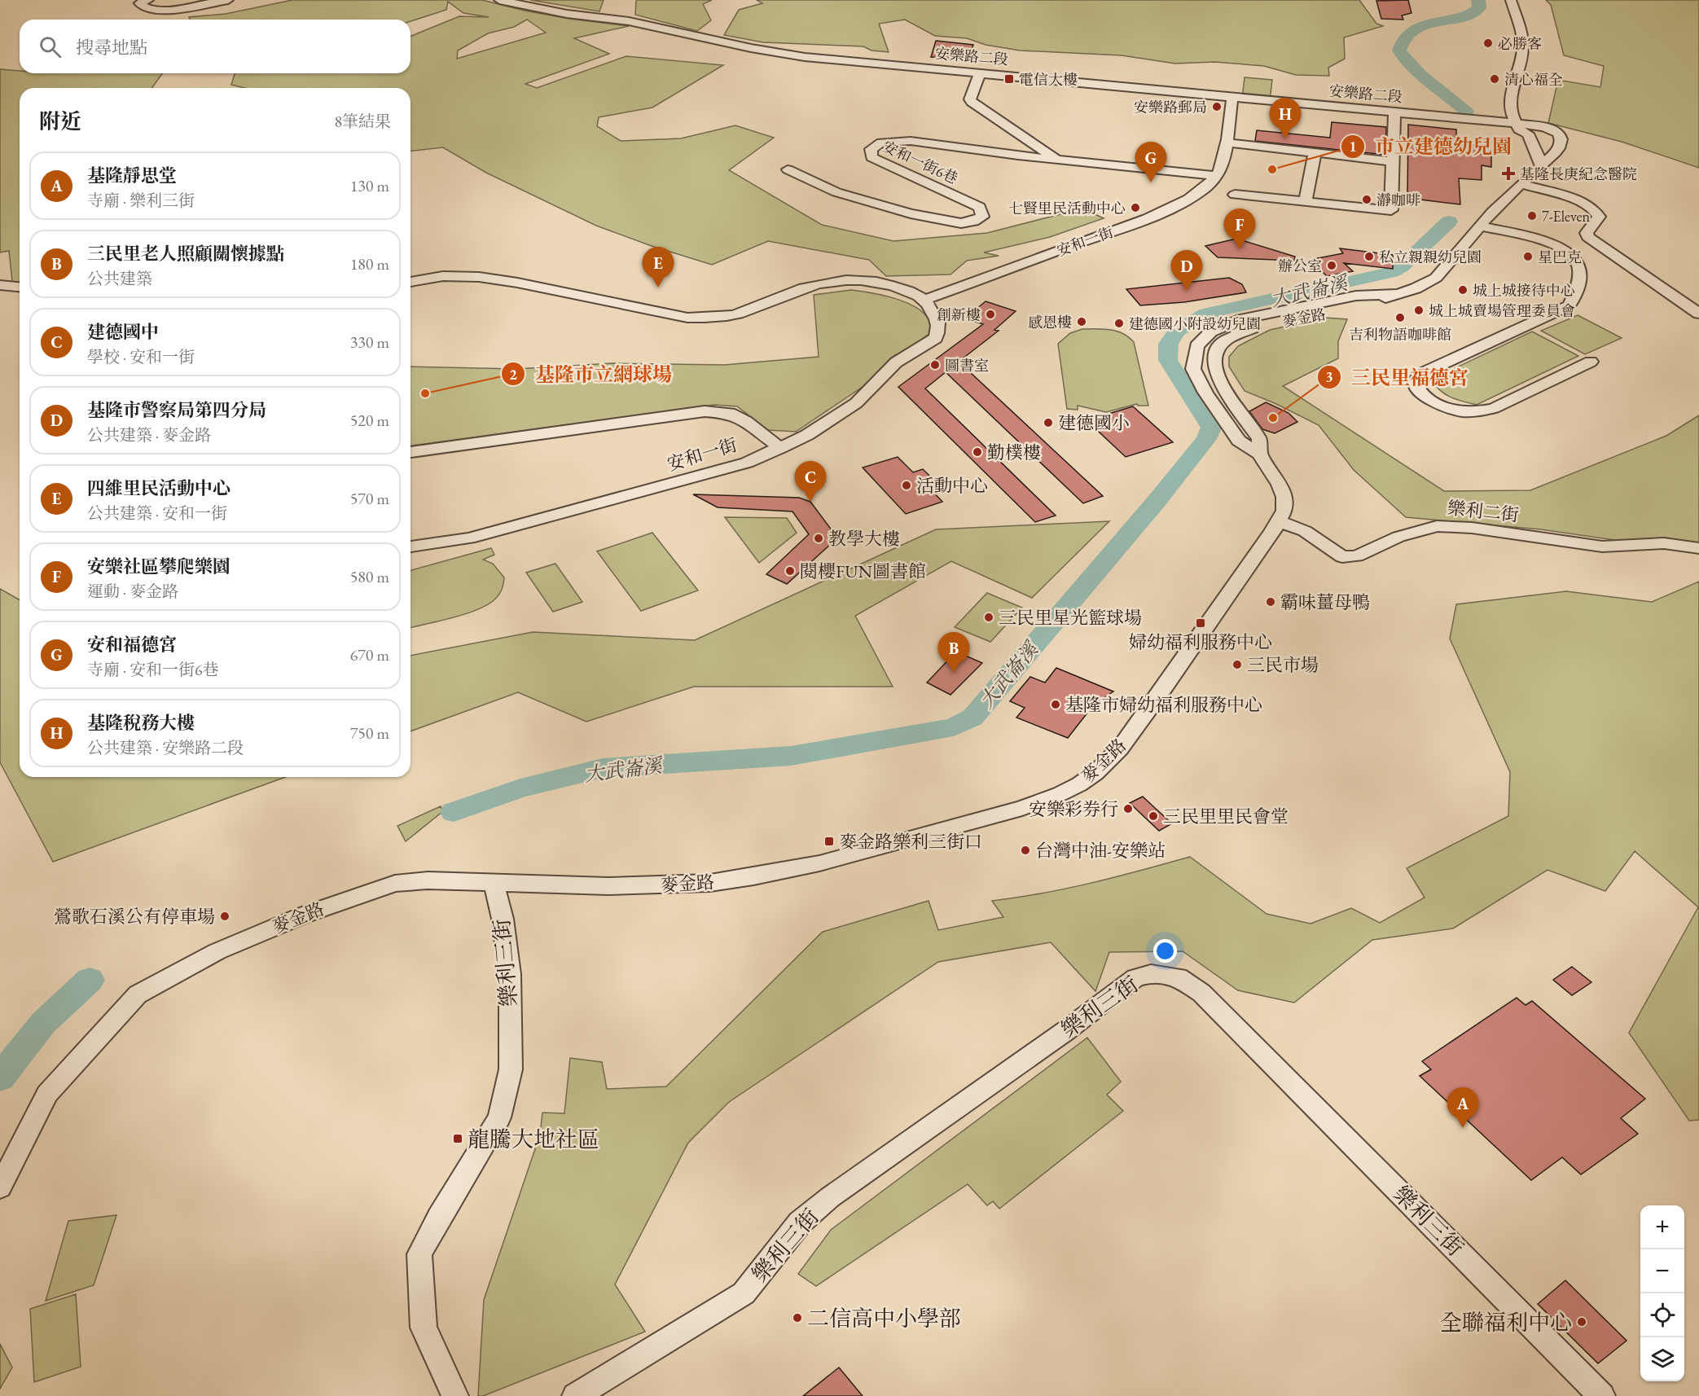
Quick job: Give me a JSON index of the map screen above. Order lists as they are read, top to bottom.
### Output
{
  "streets": {
    "street": [
      "安樂路二段",
      "安和一街6巷",
      "安和一街",
      "麥金路",
      "樂利二街",
      "樂利三街"
    ]
  },
  "crossings": [
    ["安樂路二段", "麥金路"],
    ["安和一街6巷", "安和一街"],
    ["麥金路", "樂利二街"],
    ["麥金路", "樂利三街"]
  ],
  "water": ["大武崙溪"],
  "places": {
    "other": [
      "必勝客",
      "清心福全",
      "安樂路郵局",
      "市立建德幼兒園",
      "瀞咖啡",
      "七賢里民活動中心",
      "7-Eleven",
      "私立親親幼兒園",
      "星巴克",
      "辦公室",
      "城上城接待中心",
      "城上城賣場管理委員會",
      "創新樓",
      "吉利物語咖啡館",
      "感恩樓",
      "建德國小附設幼兒園",
      "圖書室",
      "基隆市立網球場",
      "三民里福德宮",
      "建德國小",
      "勤樸樓",
      "活動中心",
      "教學大樓",
      "閱櫻FUN圖書館",
      "霸味薑母鴨",
      "三民里星光籃球場",
      "三民市場",
      "基隆市婦幼福利服務中心",
      "安樂彩券行",
      "三民里里民會堂",
      "台灣中油-安樂站",
      "鶯歌石溪公有停車場",
      "二信高中小學部",
      "全聯福利中心"
    ],
    "transit": [
      "電信大樓",
      "婦幼福利服務中心",
      "麥金路樂利三街口",
      "龍騰大地社區"
    ],
    "health": ["基隆長庚紀念醫院"]
  },
  "page": {
    "search": "搜尋地點",
    "heading": ["附近", "8筆結果"],
    "pins": [
      "H",
      "G",
      "F",
      "E",
      "D",
      "C",
      "B",
      "A"
    ],
    "list": [
      {
        "mark": "A",
        "name": "基隆靜思堂",
        "note": "寺廟 · 樂利三街",
        "value": "130 m"
      },
      {
        "mark": "B",
        "name": "三民里老人照顧關懷據點",
        "note": "公共建築",
        "value": "180 m"
      },
      {
        "mark": "C",
        "name": "建德國中",
        "note": "學校 · 安和一街",
        "value": "330 m"
      },
      {
        "mark": "D",
        "name": "基隆市警察局第四分局",
        "note": "公共建築 · 麥金路",
        "value": "520 m"
      },
      {
        "mark": "E",
        "name": "四維里民活動中心",
        "note": "公共建築 · 安和一街",
        "value": "570 m"
      },
      {
        "mark": "F",
        "name": "安樂社區攀爬樂園",
        "note": "運動 · 麥金路",
        "value": "580 m"
      },
      {
        "mark": "G",
        "name": "安和福德宮",
        "note": "寺廟 · 安和一街6巷",
        "value": "670 m"
      },
      {
        "mark": "H",
        "name": "基隆稅務大樓",
        "note": "公共建築 · 安樂路二段",
        "value": "750 m"
      }
    ],
    "map_buttons": ["+", "−"]
  }
}
